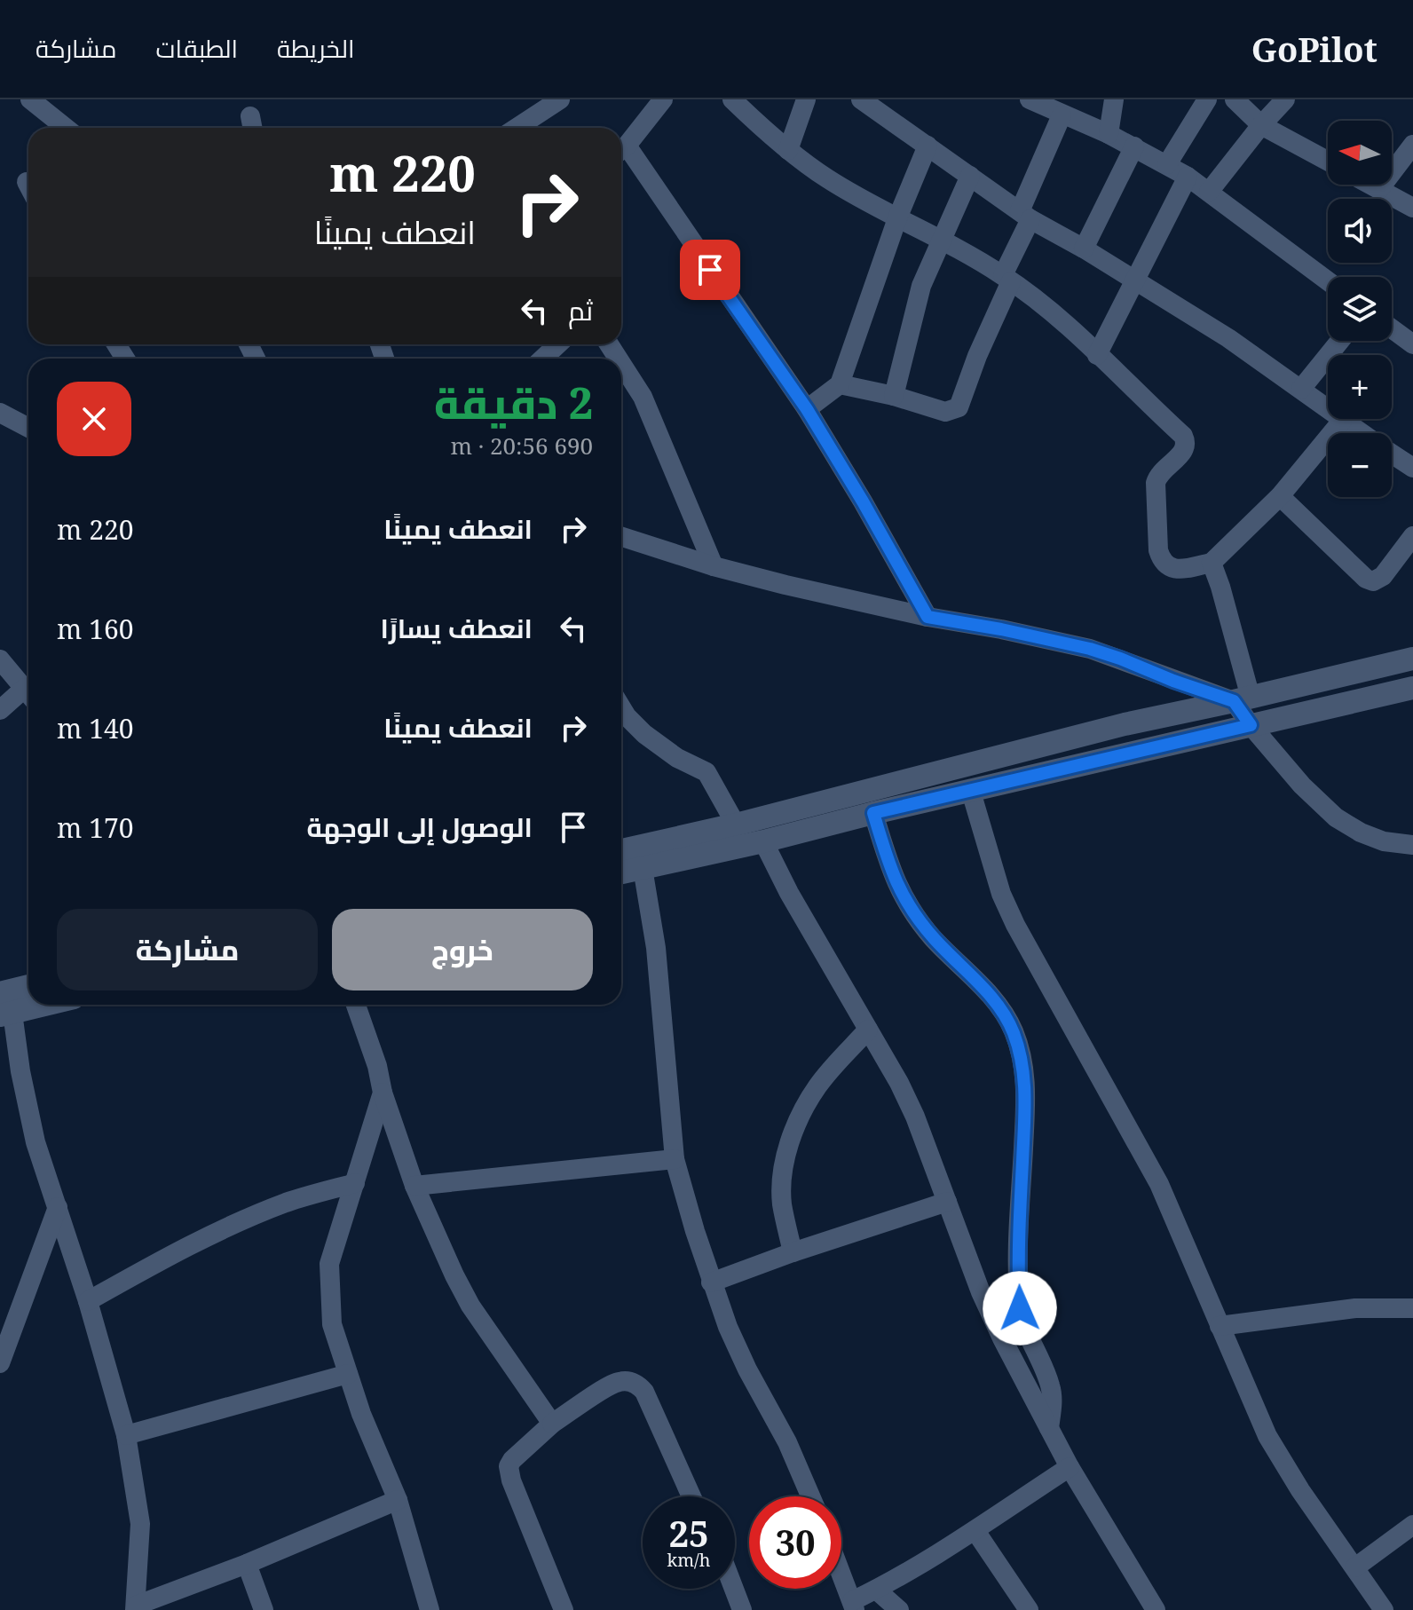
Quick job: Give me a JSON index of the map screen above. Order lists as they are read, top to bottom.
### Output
{
  "north": "left",
  "page": {
    "header": "GoPilot",
    "nav": ["الخريطة", "الطبقات", "مشاركة"],
    "map_buttons": ["+", "−"],
    "turn": ["220 m", "انعطف يمينًا"],
    "then": "ثم",
    "heading": ["2 دقيقة", "690 m · 20:56"],
    "list": [
      {
        "name": "انعطف يمينًا",
        "value": "220 m"
      },
      {
        "name": "انعطف يسارًا",
        "value": "160 m"
      },
      {
        "name": "انعطف يمينًا",
        "value": "140 m"
      },
      {
        "name": "الوصول إلى الوجهة",
        "value": "170 m"
      }
    ],
    "buttons": ["خروج", "مشاركة"],
    "speed": "25 km/h",
    "limit": "30"
  }
}
